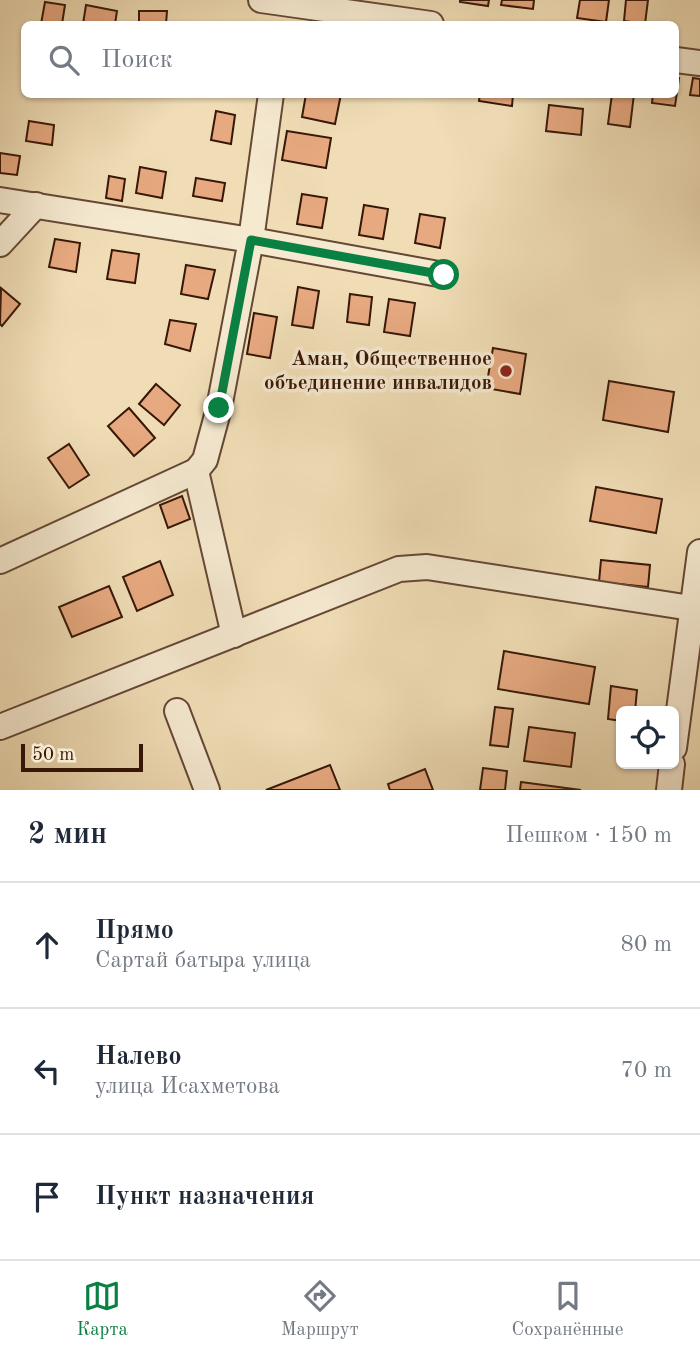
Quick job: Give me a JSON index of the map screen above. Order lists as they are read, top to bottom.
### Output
{
  "places": ["Аман, Общественное объединение инвалидов"],
  "scale_bar": "50 m",
  "page": {
    "search": "Поиск",
    "scale": "50 m",
    "heading": ["2 мин", "Пешком · 150 m"],
    "list": [
      ["Прямо", "Сартай батыра улица", "80 m"],
      ["Налево", "улица Исахметова", "70 m"],
      "Пункт назначения"
    ],
    "nav": ["Карта", "Маршрут", "Сохранённые"]
  }
}
